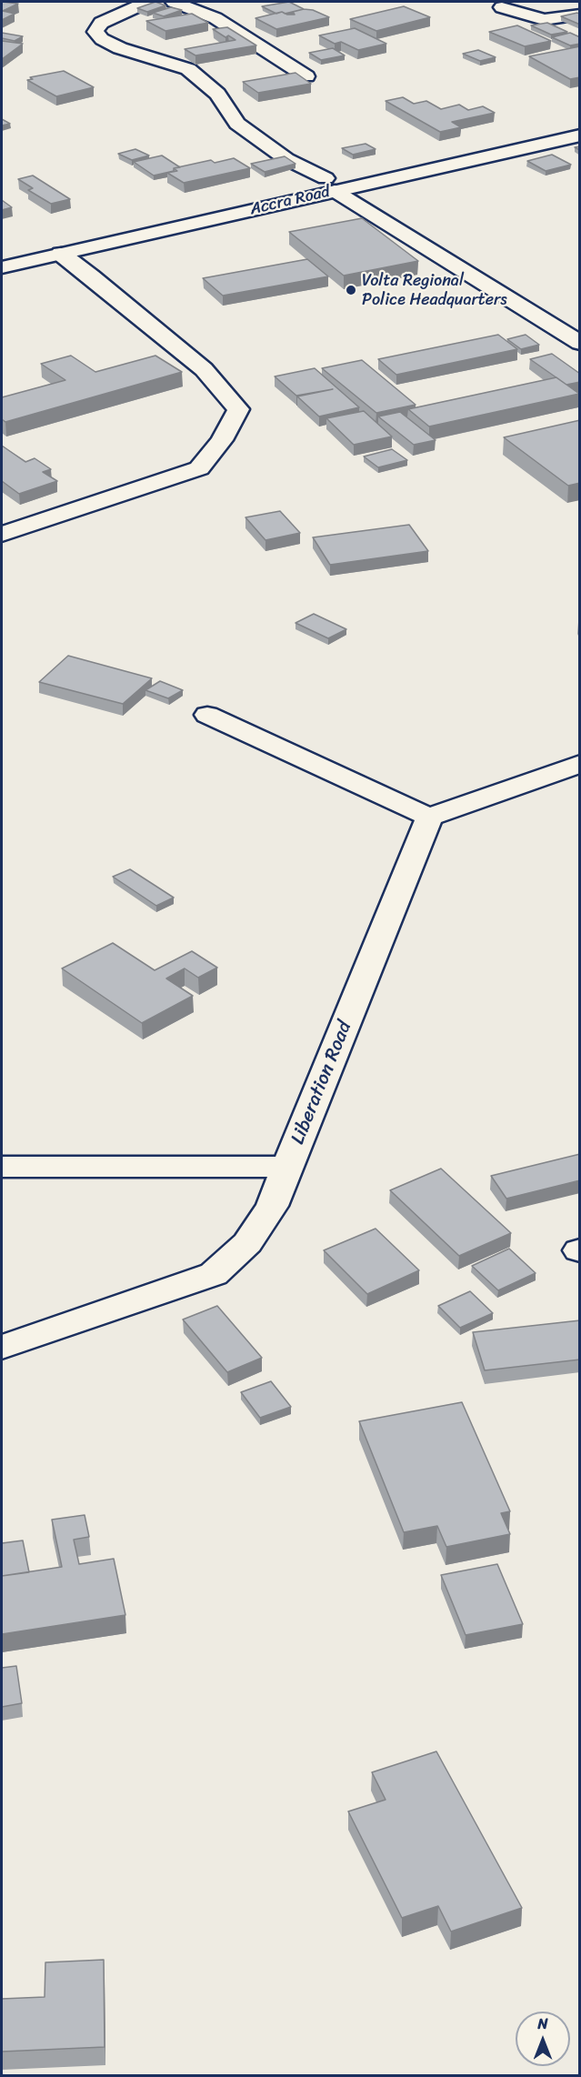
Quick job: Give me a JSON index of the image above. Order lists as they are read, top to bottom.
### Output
{
  "streets": {
    "street": ["Accra Road", "Liberation Road"]
  },
  "places": ["Volta Regional Police Headquarters"],
  "north": "top"
}
